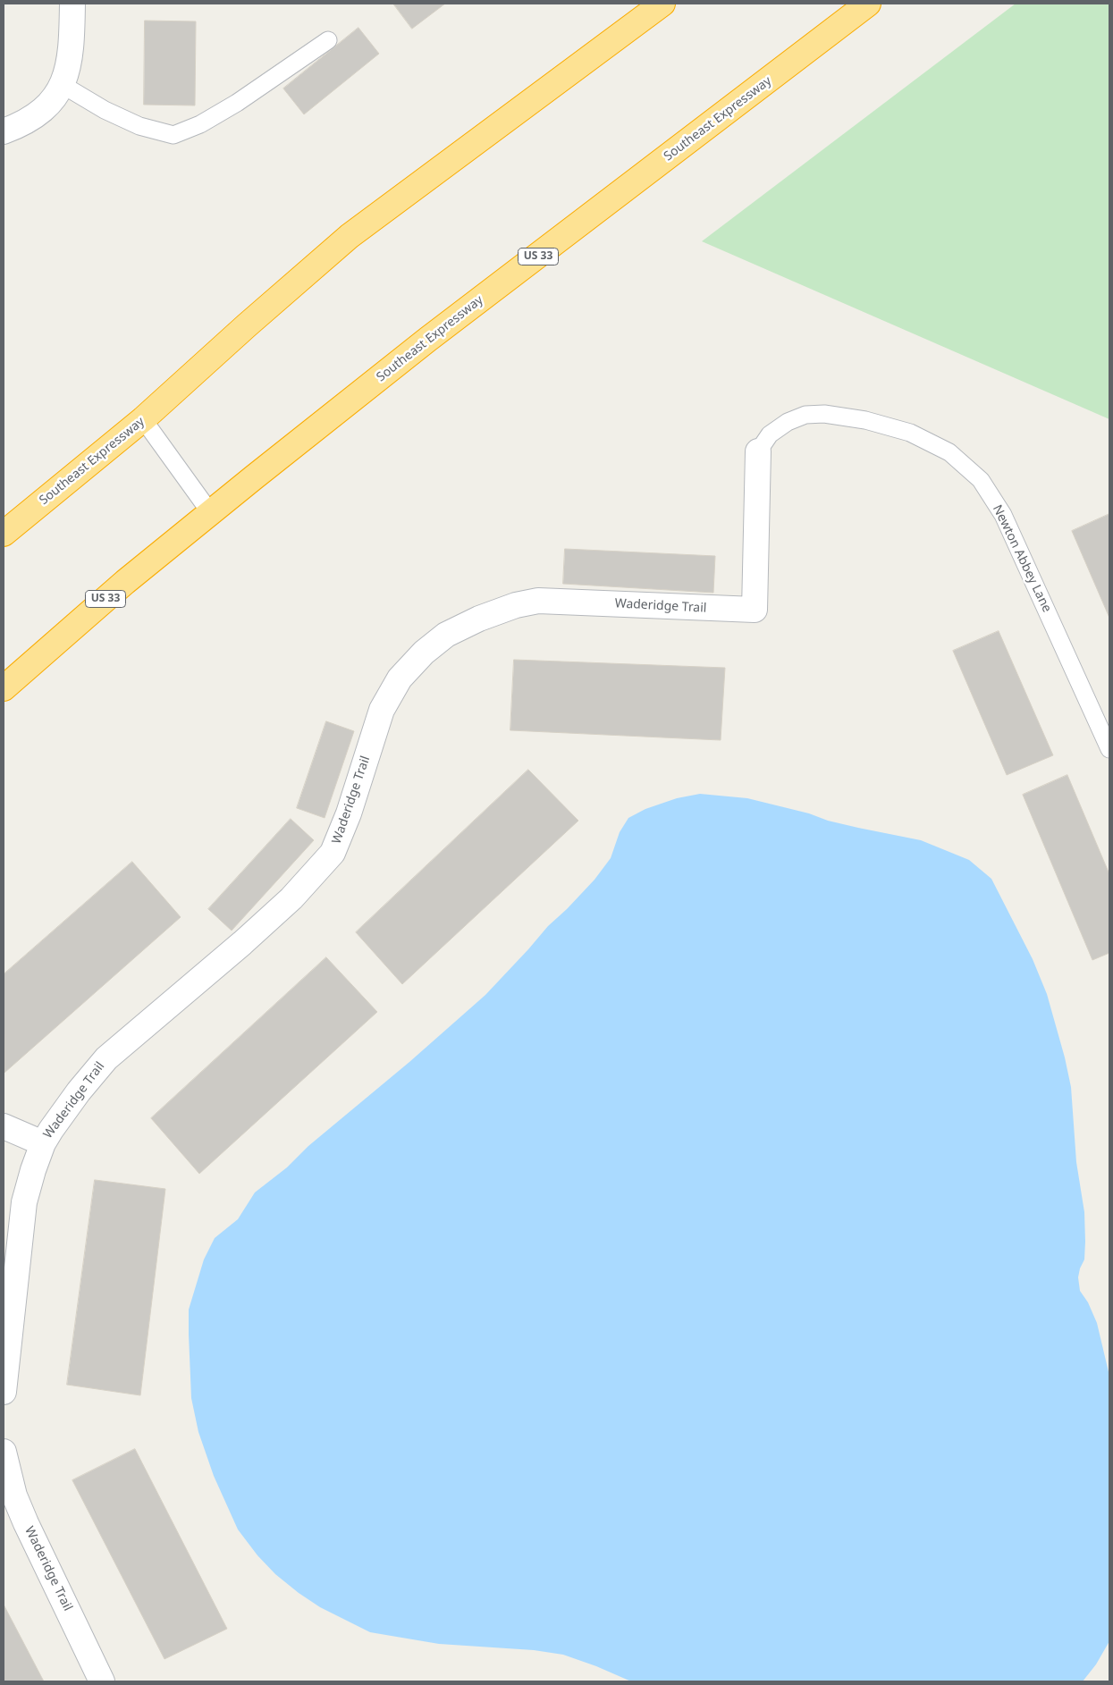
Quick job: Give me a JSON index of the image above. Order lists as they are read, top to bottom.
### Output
{
  "streets": {
    "highway": ["Southeast Expressway", "US 33"],
    "street": ["Waderidge Trail"],
    "lane": ["Newton Abbey Lane"]
  },
  "crossings": [
    ["Newton Abbey Lane", "Waderidge Trail"]
  ]
}
